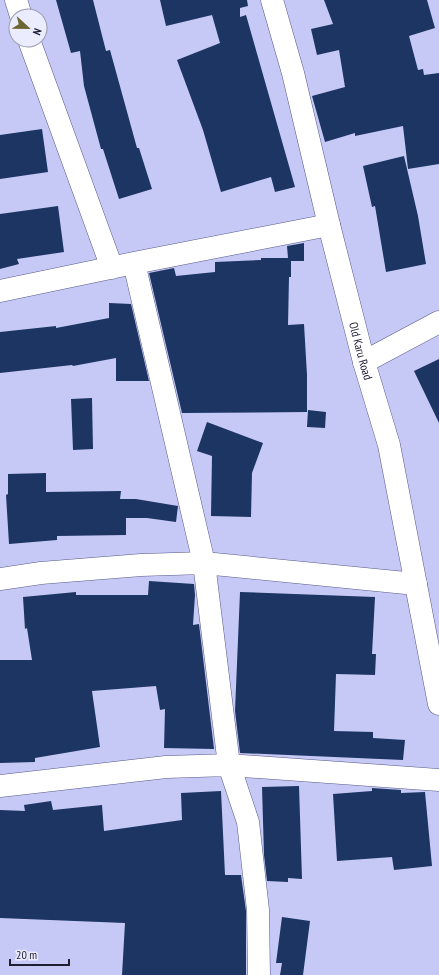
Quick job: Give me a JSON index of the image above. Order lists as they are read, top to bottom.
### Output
{
  "streets": {
    "street": ["Old Karu Road"]
  },
  "scale_bar": "20 m",
  "north": "right"
}
